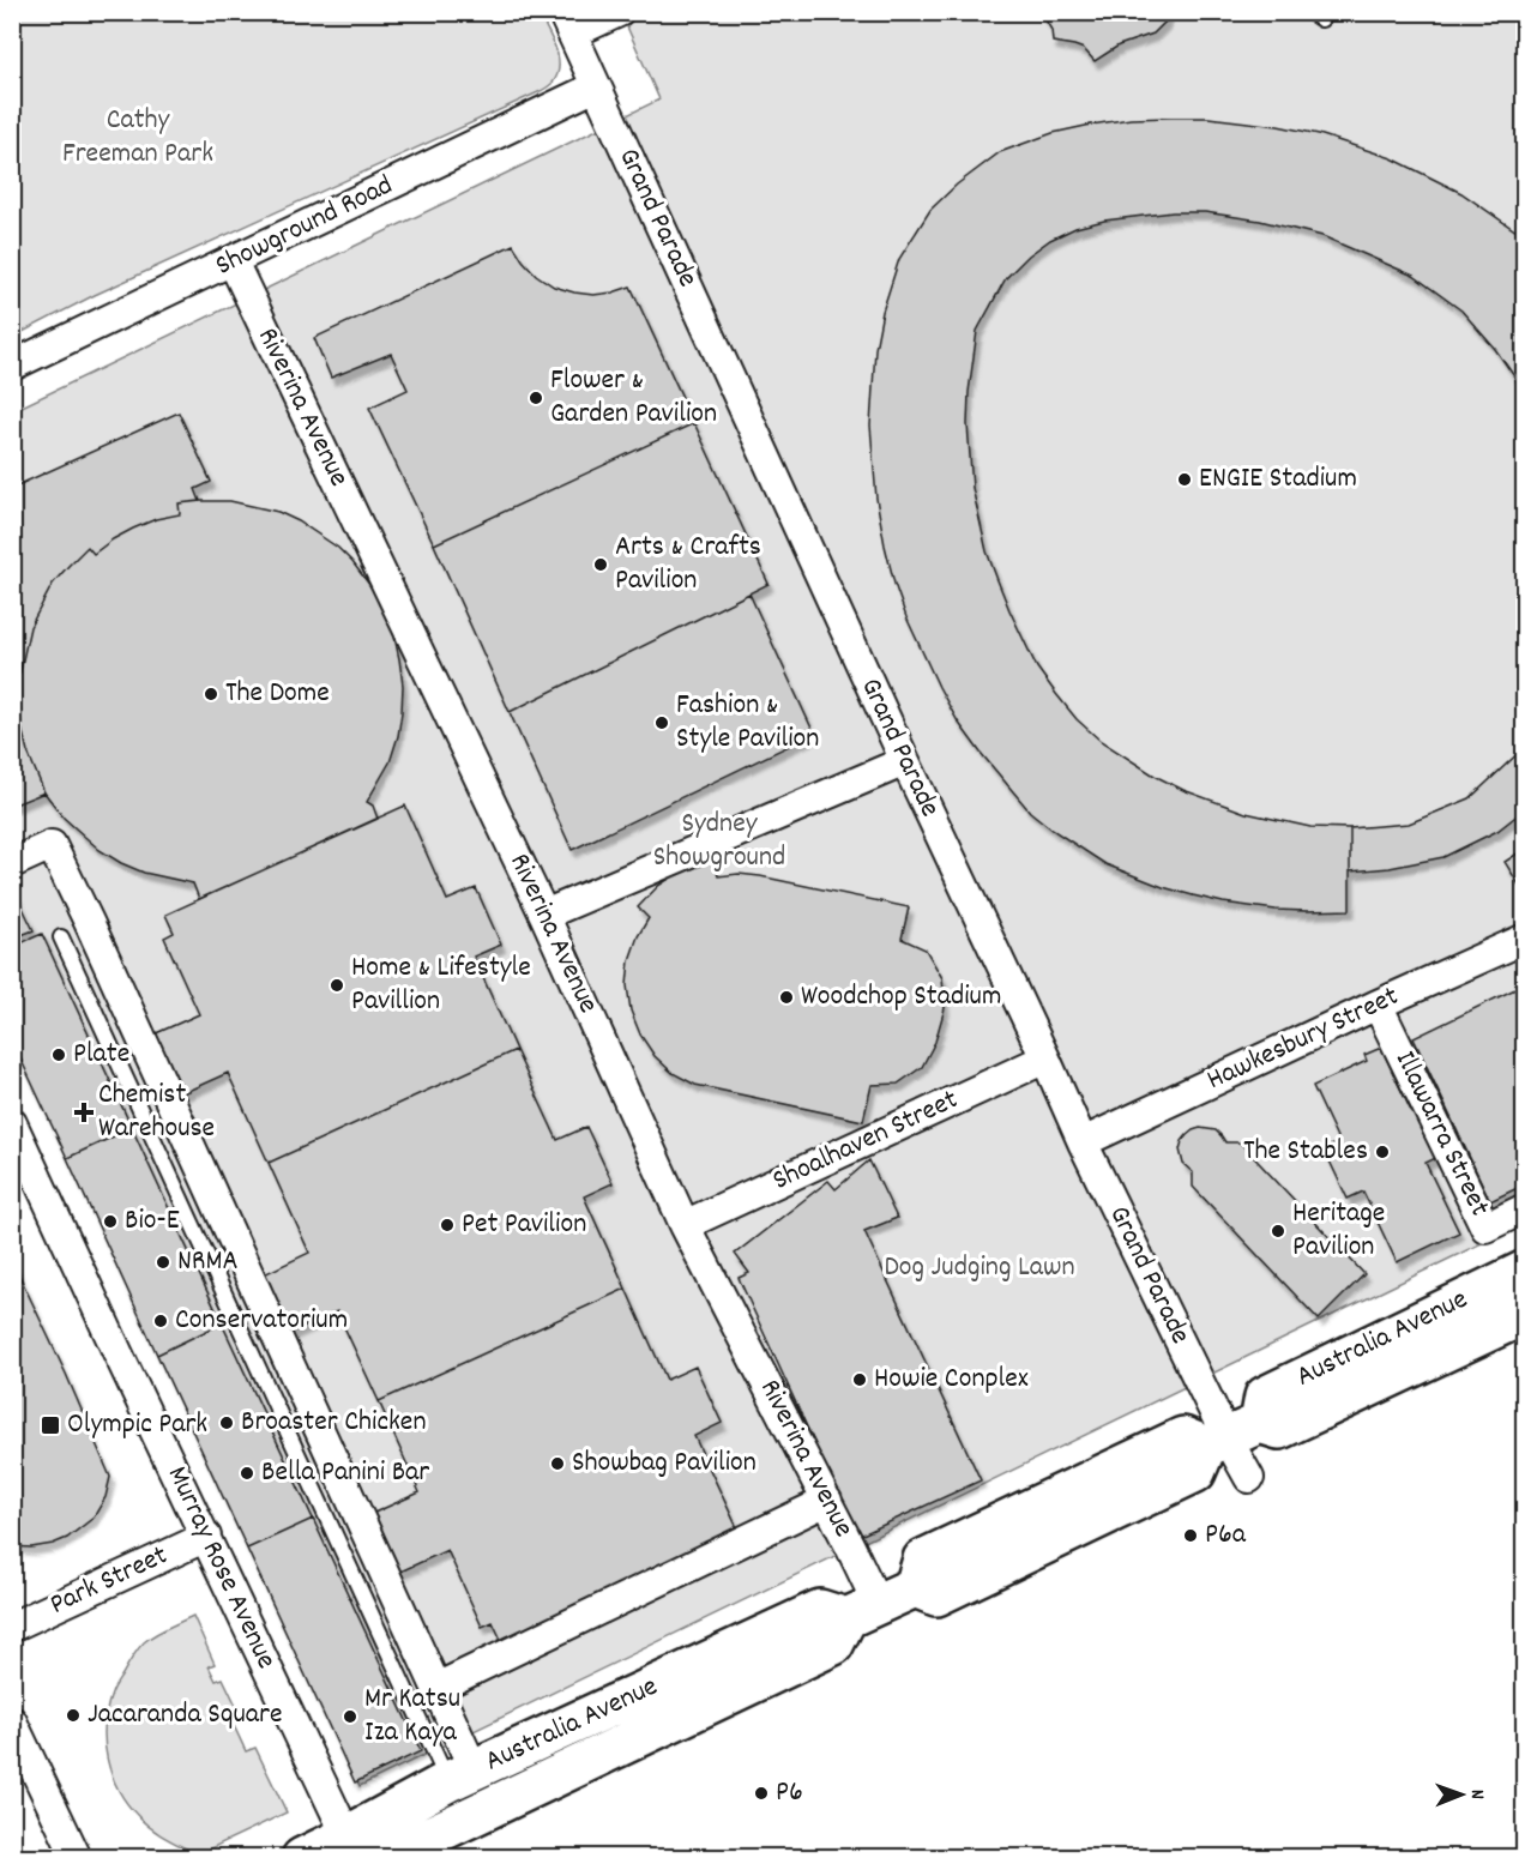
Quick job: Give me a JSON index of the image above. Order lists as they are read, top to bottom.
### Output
{
  "streets": {
    "main road": ["Australia Avenue"],
    "street": [
      "Grand Parade",
      "Showground Road",
      "Riverina Avenue",
      "Hawkesbury Street",
      "Illawarra Street",
      "Shoalhaven Street",
      "Murray Rose Avenue",
      "Park Street"
    ]
  },
  "crossings": [
    ["Grand Parade", "Showground Road"],
    ["Grand Parade", "Hawkesbury Street"],
    ["Grand Parade", "Shoalhaven Street"],
    ["Grand Parade", "Australia Avenue"],
    ["Showground Road", "Riverina Avenue"],
    ["Riverina Avenue", "Shoalhaven Street"],
    ["Riverina Avenue", "Australia Avenue"],
    ["Hawkesbury Street", "Illawarra Street"],
    ["Australia Avenue", "Murray Rose Avenue"],
    ["Murray Rose Avenue", "Park Street"]
  ],
  "parks": ["Cathy Freeman Park", "Sydney Showground", "Dog Judging Lawn"],
  "places": {
    "other": [
      "Flower & Garden Pavilion",
      "ENGIE Stadium",
      "Arts & Crafts Pavilion",
      "The Dome",
      "Fashion & Style Pavilion",
      "Home & Lifestyle Pavillion",
      "Woodchop Stadium",
      "Plate",
      "The Stables",
      "Bio-E",
      "Pet Pavilion",
      "Heritage Pavilion",
      "NRMA",
      "Conservatorium",
      "Howie Conplex",
      "Broaster Chicken",
      "Showbag Pavilion",
      "Bella Panini Bar",
      "P6a",
      "Jacaranda Square",
      "Mr Katsu Iza Kaya",
      "P6"
    ],
    "health": ["Chemist Warehouse"],
    "transit": ["Olympic Park"]
  },
  "north": "right"
}
